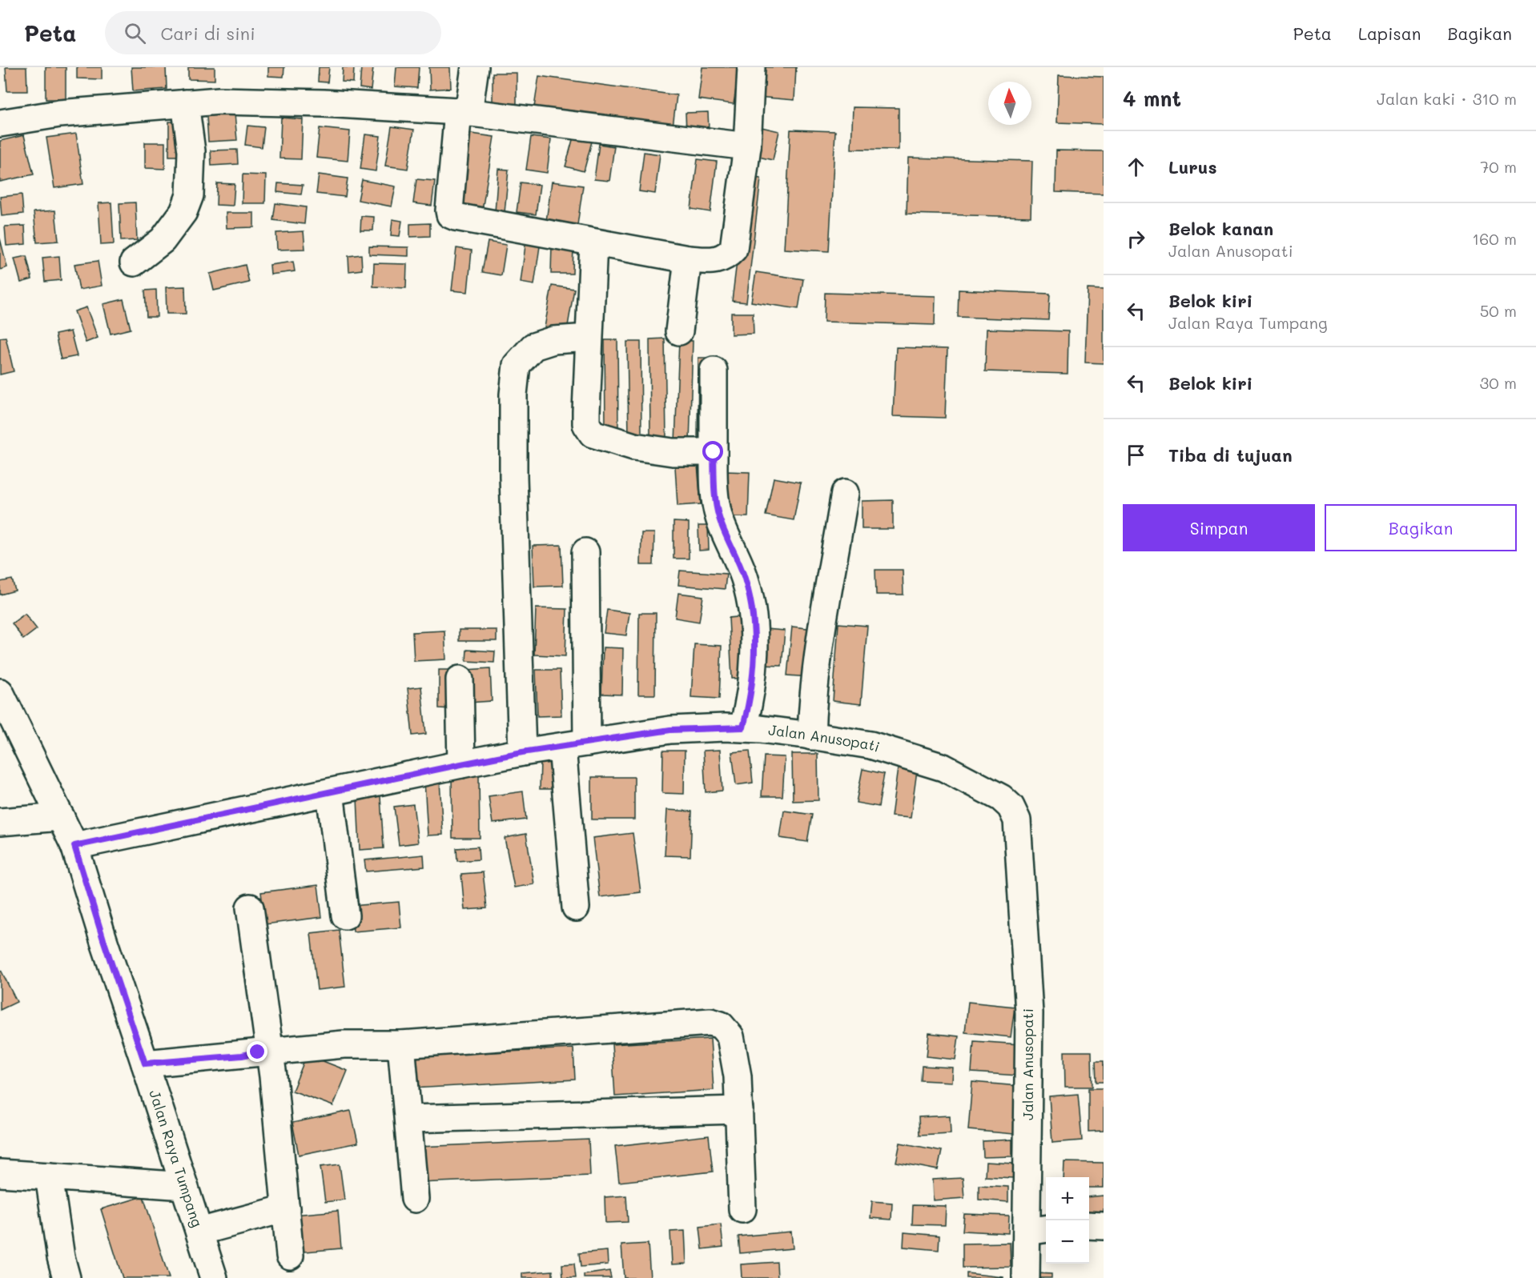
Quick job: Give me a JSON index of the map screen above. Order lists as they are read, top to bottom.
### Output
{
  "streets": {
    "street": ["Jalan Anusopati", "Jalan Raya Tumpang"]
  },
  "crossings": [
    ["Jalan Anusopati", "Jalan Raya Tumpang"]
  ],
  "north": "top",
  "page": {
    "header": "Peta",
    "search": "Cari di sini",
    "nav": ["Peta", "Lapisan", "Bagikan"],
    "heading": ["4 mnt", "Jalan kaki · 310 m"],
    "list": [
      ["Lurus", "70 m"],
      ["Belok kanan", "Jalan Anusopati", "160 m"],
      ["Belok kiri", "Jalan Raya Tumpang", "50 m"],
      ["Belok kiri", "30 m"],
      "Tiba di tujuan"
    ],
    "buttons": ["Simpan", "Bagikan"],
    "map_buttons": ["+", "−"]
  }
}
